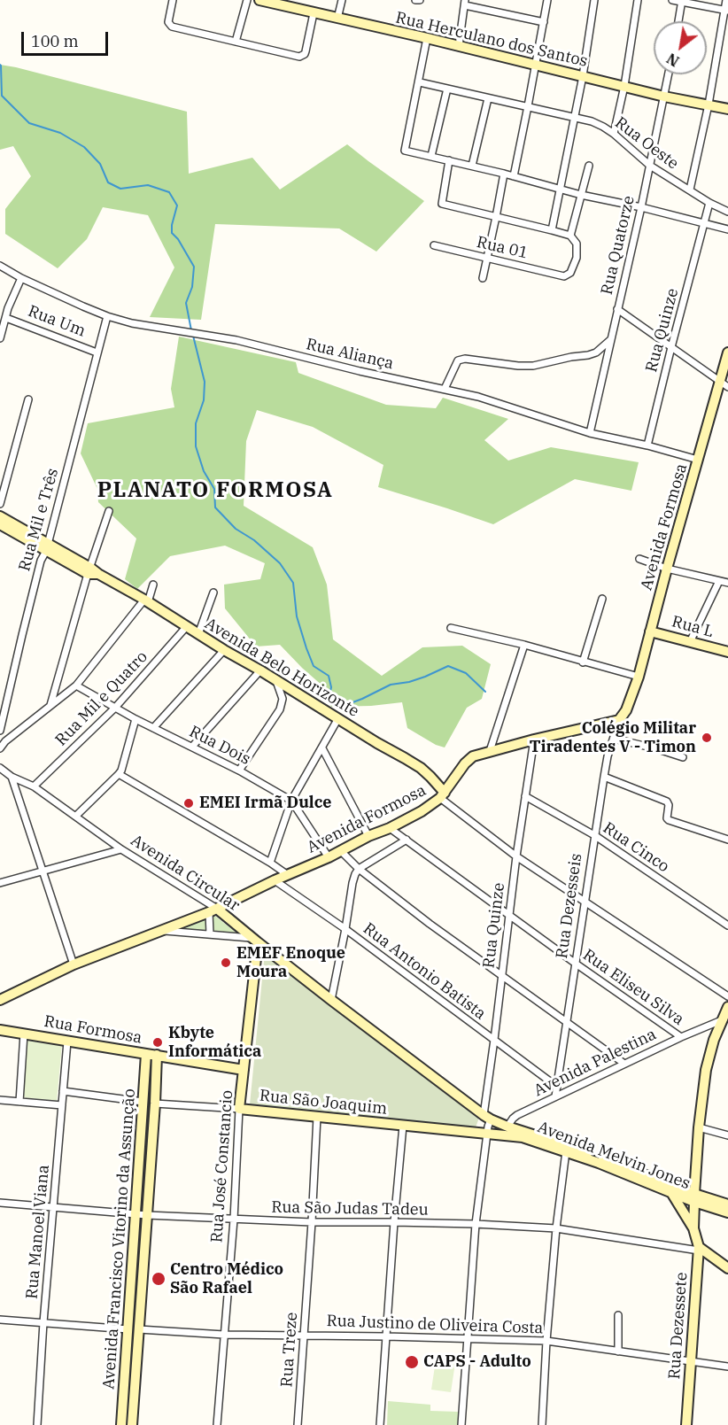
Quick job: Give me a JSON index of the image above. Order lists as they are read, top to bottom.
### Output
{
  "streets": {
    "main road": [
      "Rua Herculano dos Santos",
      "Avenida Formosa",
      "Rua L",
      "Avenida Belo Horizonte",
      "Avenida Circular",
      "Rua Formosa",
      "Rua São Joaquim",
      "Avenida Melvin Jones",
      "Rua José Constancio",
      "Avenida Francisco Vitorino da Assunção",
      "Rua Dezessete"
    ],
    "street": [
      "Rua Oeste",
      "Rua Quatorze",
      "Rua 01",
      "Rua Um",
      "Rua Quinze",
      "Rua Aliança",
      "Rua Mil e Três",
      "Rua Mil e Quatro",
      "Rua Dois",
      "Rua Cinco",
      "Rua Dezesseis",
      "Rua Antonio Batista",
      "Rua Eliseu Silva",
      "Avenida Palestina",
      "Rua São Judas Tadeu",
      "Rua Manoel Viana",
      "Rua Justino de Oliveira Costa",
      "Rua Treze"
    ]
  },
  "crossings": [
    ["Rua Herculano dos Santos", "Rua Quatorze"],
    ["Rua Oeste", "Rua Quatorze"],
    ["Rua Oeste", "Rua Quinze"],
    ["Rua Quatorze", "Rua Aliança"],
    ["Rua Um", "Rua Mil e Três"],
    ["Rua Quinze", "Rua Aliança"],
    ["Rua Quinze", "Avenida Formosa"],
    ["Rua Quinze", "Rua Cinco"],
    ["Rua Quinze", "Avenida Circular"],
    ["Rua Quinze", "Rua Antonio Batista"],
    ["Rua Quinze", "Rua Eliseu Silva"],
    ["Rua Quinze", "Avenida Melvin Jones"],
    ["Rua Aliança", "Rua Mil e Três"],
    ["Rua Aliança", "Avenida Formosa"],
    ["Rua Mil e Três", "Avenida Belo Horizonte"],
    ["Avenida Formosa", "Rua L"],
    ["Avenida Formosa", "Avenida Belo Horizonte"],
    ["Avenida Formosa", "Rua Dois"],
    ["Avenida Formosa", "Avenida Circular"],
    ["Avenida Formosa", "Rua Dezesseis"],
    ["Avenida Formosa", "Rua Antonio Batista"],
    ["Avenida Formosa", "Rua Eliseu Silva"],
    ["Avenida Belo Horizonte", "Rua Mil e Quatro"],
    ["Rua Mil e Quatro", "Rua Dois"],
    ["Rua Mil e Quatro", "Avenida Circular"],
    ["Rua Cinco", "Rua Dezesseis"],
    ["Avenida Circular", "Avenida Melvin Jones"],
    ["Avenida Circular", "Rua José Constancio"],
    ["Rua Dezesseis", "Rua Antonio Batista"],
    ["Rua Dezesseis", "Rua Eliseu Silva"],
    ["Rua Dezesseis", "Avenida Palestina"],
    ["Rua Eliseu Silva", "Avenida Palestina"],
    ["Rua Formosa", "Rua José Constancio"],
    ["Rua Formosa", "Rua Manoel Viana"],
    ["Rua Formosa", "Avenida Francisco Vitorino da Assunção"],
    ["Avenida Palestina", "Avenida Melvin Jones"],
    ["Avenida Palestina", "Rua Dezessete"],
    ["Rua São Joaquim", "Avenida Melvin Jones"],
    ["Rua São Joaquim", "Rua José Constancio"],
    ["Rua São Joaquim", "Avenida Francisco Vitorino da Assunção"],
    ["Rua São Joaquim", "Rua Treze"],
    ["Avenida Melvin Jones", "Rua Dezessete"],
    ["Rua José Constancio", "Rua São Judas Tadeu"],
    ["Rua José Constancio", "Rua Justino de Oliveira Costa"],
    ["Rua São Judas Tadeu", "Rua Manoel Viana"],
    ["Rua São Judas Tadeu", "Avenida Francisco Vitorino da Assunção"],
    ["Rua São Judas Tadeu", "Rua Dezessete"],
    ["Rua São Judas Tadeu", "Rua Treze"],
    ["Avenida Francisco Vitorino da Assunção", "Rua Justino de Oliveira Costa"],
    ["Rua Justino de Oliveira Costa", "Rua Dezessete"],
    ["Rua Justino de Oliveira Costa", "Rua Treze"]
  ],
  "districts": ["PLANATO FORMOSA"],
  "places": [
    "Colégio Militar Tiradentes V - Timon",
    "EMEI Irmã Dulce",
    "EMEF Enoque Moura",
    "Kbyte Informática",
    "Centro Médico São Rafael",
    "CAPS - Adulto"
  ],
  "scale_bar": "100 m",
  "north": "bottom left"
}
